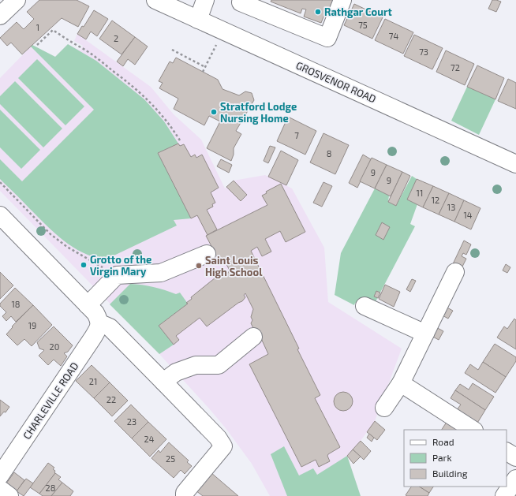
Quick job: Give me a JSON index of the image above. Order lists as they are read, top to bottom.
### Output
{
  "streets": {
    "street": ["GROSVENOR ROAD", "CHARLEVILLE ROAD"]
  },
  "places": [
    "Rathgar Court",
    "Stratford Lodge Nursing Home",
    "Grotto of the Virgin Mary",
    "Saint Louis High School"
  ],
  "house_numbers": [
    "75",
    "1",
    "74",
    "2",
    "73",
    "72",
    "7",
    "8",
    "9",
    "9",
    "11",
    "12",
    "13",
    "14",
    "18",
    "19",
    "20",
    "21",
    "22",
    "23",
    "24",
    "25",
    "28"
  ],
  "legend": ["Road", "Park", "Building"]
}
